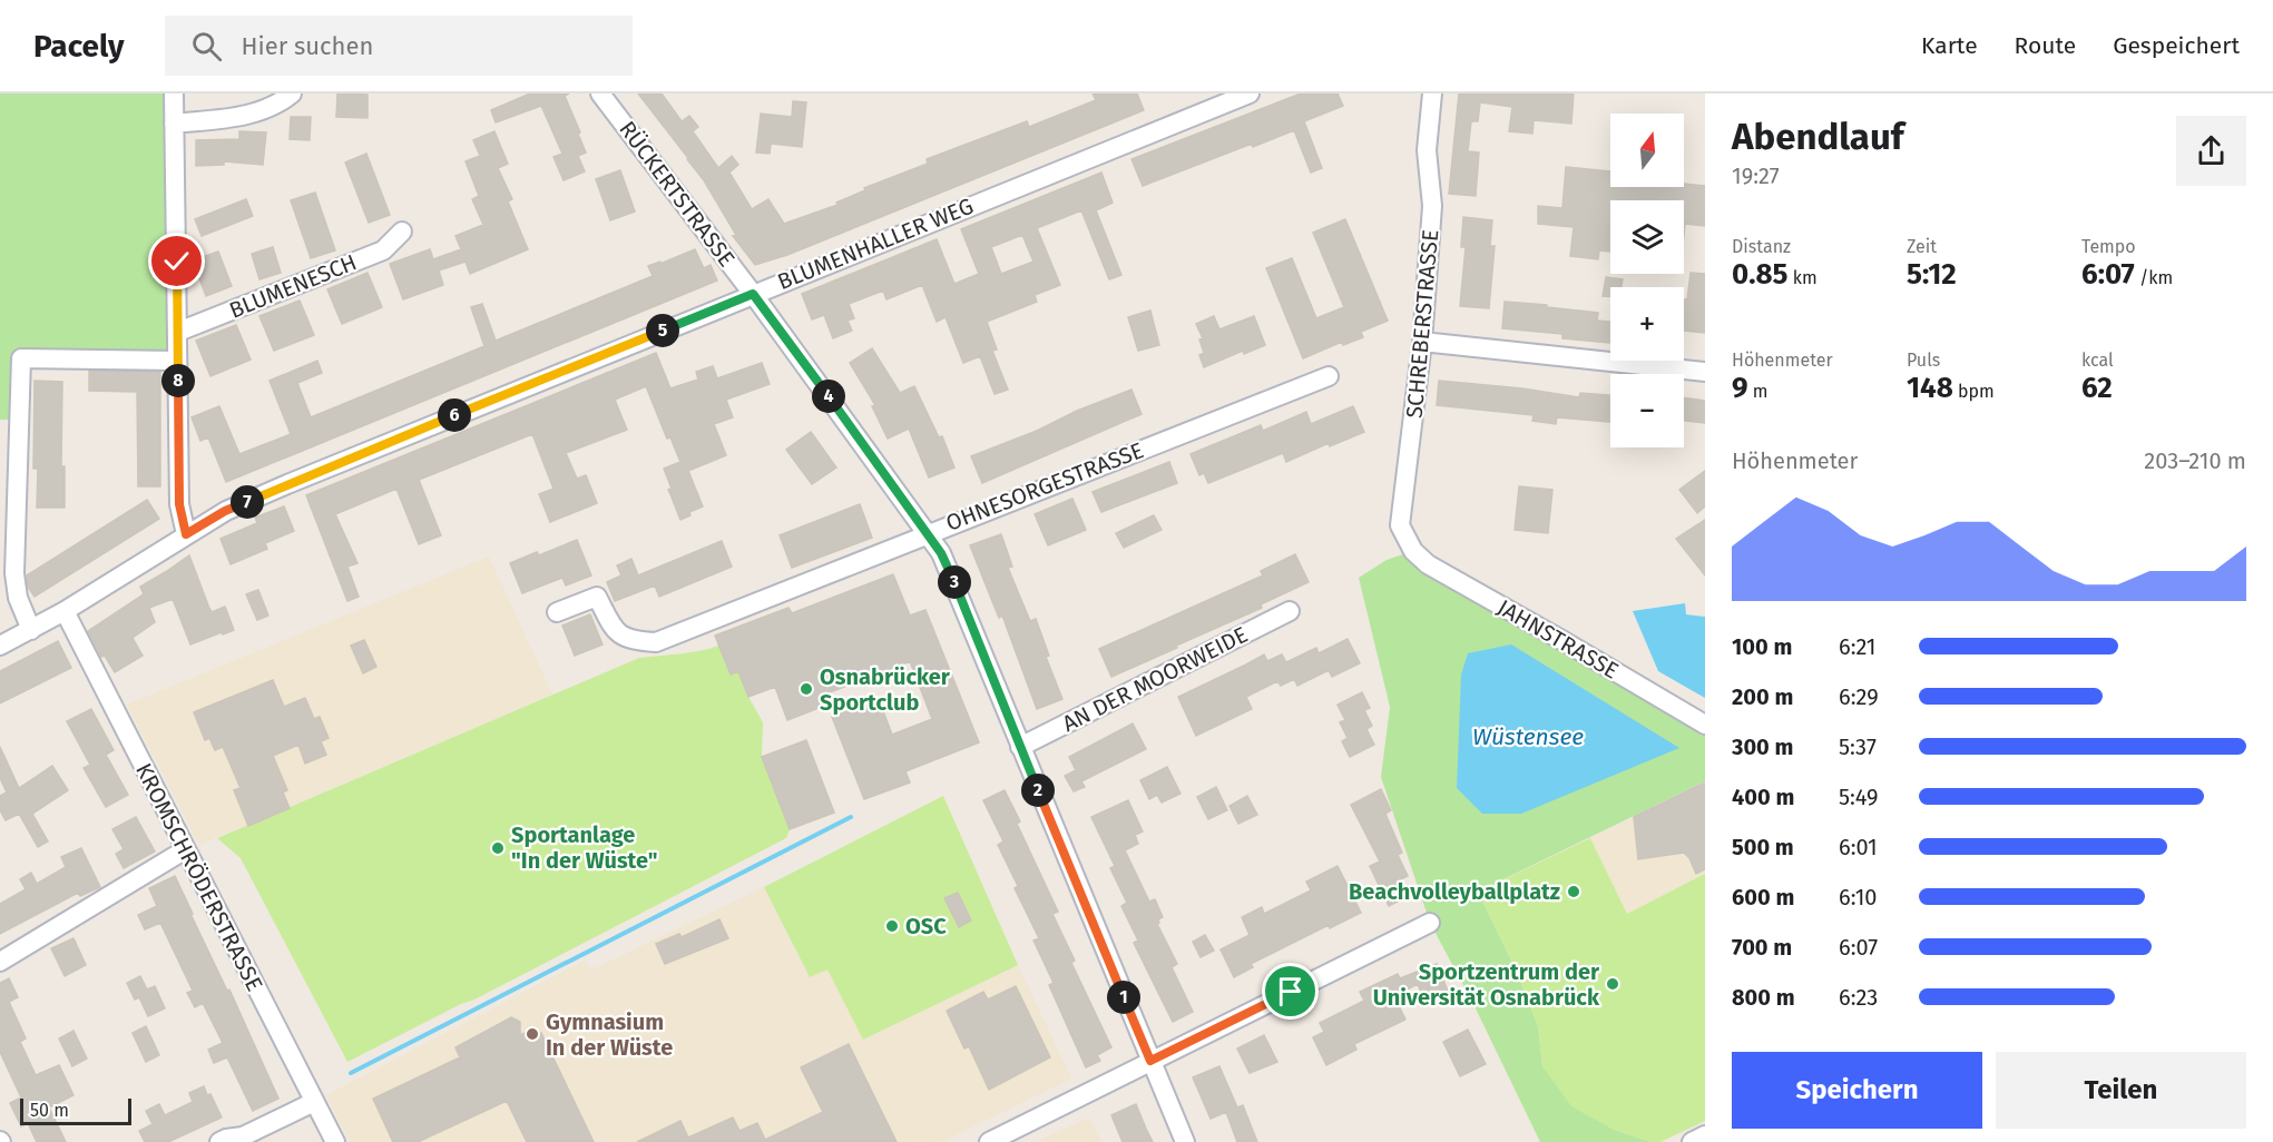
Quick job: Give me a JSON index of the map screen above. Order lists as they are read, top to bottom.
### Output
{
  "streets": {
    "street": [
      "RÜCKERTSTRASSE",
      "BLUMENHALLER WEG",
      "BLUMENESCH",
      "SCHREBERSTRASSE",
      "OHNESORGESTRASSE",
      "JAHNSTRASSE",
      "AN DER MOORWEIDE",
      "KROMSCHRÖDERSTRASSE"
    ]
  },
  "crossings": [
    ["RÜCKERTSTRASSE", "BLUMENHALLER WEG"],
    ["RÜCKERTSTRASSE", "OHNESORGESTRASSE"],
    ["RÜCKERTSTRASSE", "AN DER MOORWEIDE"],
    ["BLUMENHALLER WEG", "KROMSCHRÖDERSTRASSE"],
    ["SCHREBERSTRASSE", "JAHNSTRASSE"]
  ],
  "water": ["Wüstensee"],
  "places": [
    "Osnabrücker Sportclub",
    "Sportanlage \"In der Wüste\"",
    "Beachvolleyballplatz",
    "OSC",
    "Sportzentrum der Universität Osnabrück",
    "Gymnasium In der Wüste"
  ],
  "scale_bar": "50 m",
  "north": "top",
  "page": {
    "header": "Pacely",
    "search": "Hier suchen",
    "nav": ["Karte", "Route", "Gespeichert"],
    "heading": ["Abendlauf", "19:27"],
    "map_buttons": ["+", "−"],
    "stats": [
      ["Distanz", "0.85 km"],
      ["Zeit", "5:12"],
      ["Tempo", "6:07 /km"],
      ["Höhenmeter", "9 m"],
      ["Puls", "148 bpm"],
      ["kcal", "62"]
    ],
    "pins": [
      "5",
      "8",
      "4",
      "6",
      "7",
      "3",
      "2",
      "1"
    ],
    "chart": ["Höhenmeter", "203–210 m"],
    "list": [
      {
        "name": "100 m",
        "note": "6:21"
      },
      {
        "name": "200 m",
        "note": "6:29"
      },
      {
        "name": "300 m",
        "note": "5:37"
      },
      {
        "name": "400 m",
        "note": "5:49"
      },
      {
        "name": "500 m",
        "note": "6:01"
      },
      {
        "name": "600 m",
        "note": "6:10"
      },
      {
        "name": "700 m",
        "note": "6:07"
      },
      {
        "name": "800 m",
        "note": "6:23"
      }
    ],
    "buttons": ["Speichern", "Teilen"],
    "scale": "50 m"
  }
}
